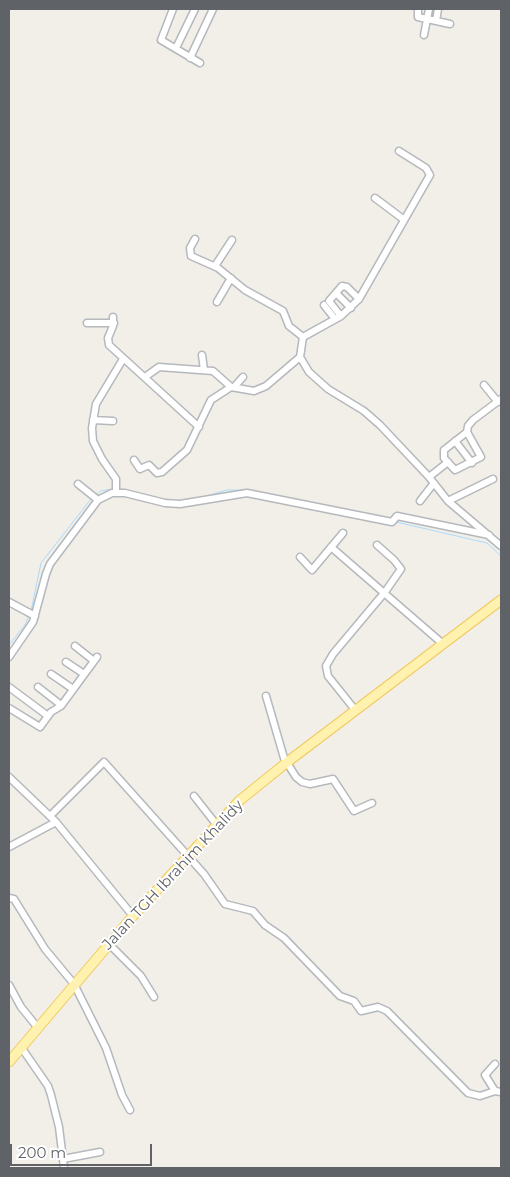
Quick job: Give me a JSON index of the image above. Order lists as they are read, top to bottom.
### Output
{
  "streets": {
    "main road": ["Jalan TGH Ibrahim Khalidy"]
  },
  "scale_bar": "200 m"
}
